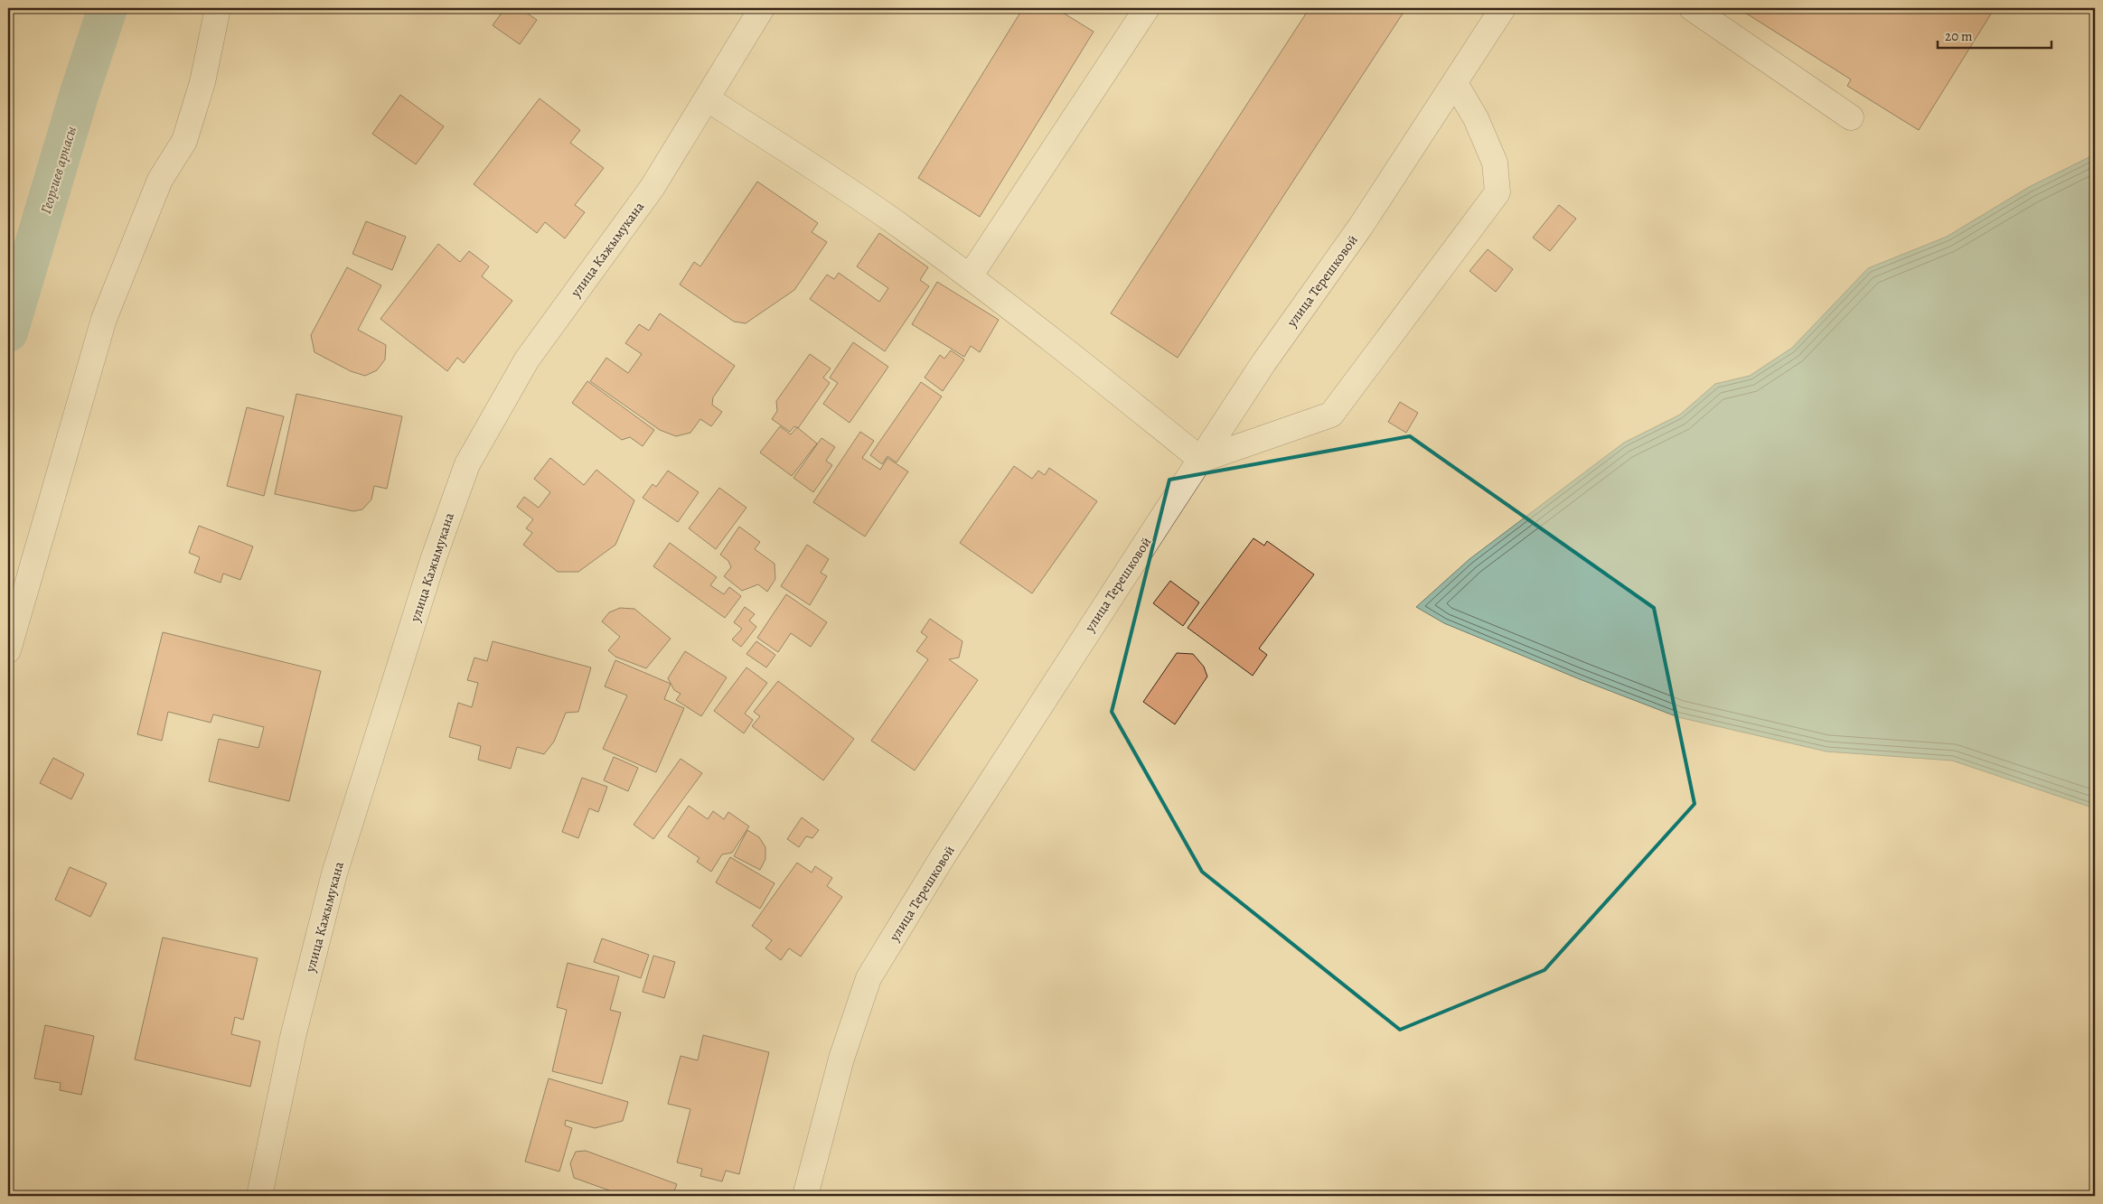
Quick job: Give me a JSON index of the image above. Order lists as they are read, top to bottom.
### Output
{
  "streets": {
    "street": ["улица Кажымукана", "улица Терешковой"]
  },
  "water": ["Георгиев арнасы"],
  "scale_bar": "20 m"
}
